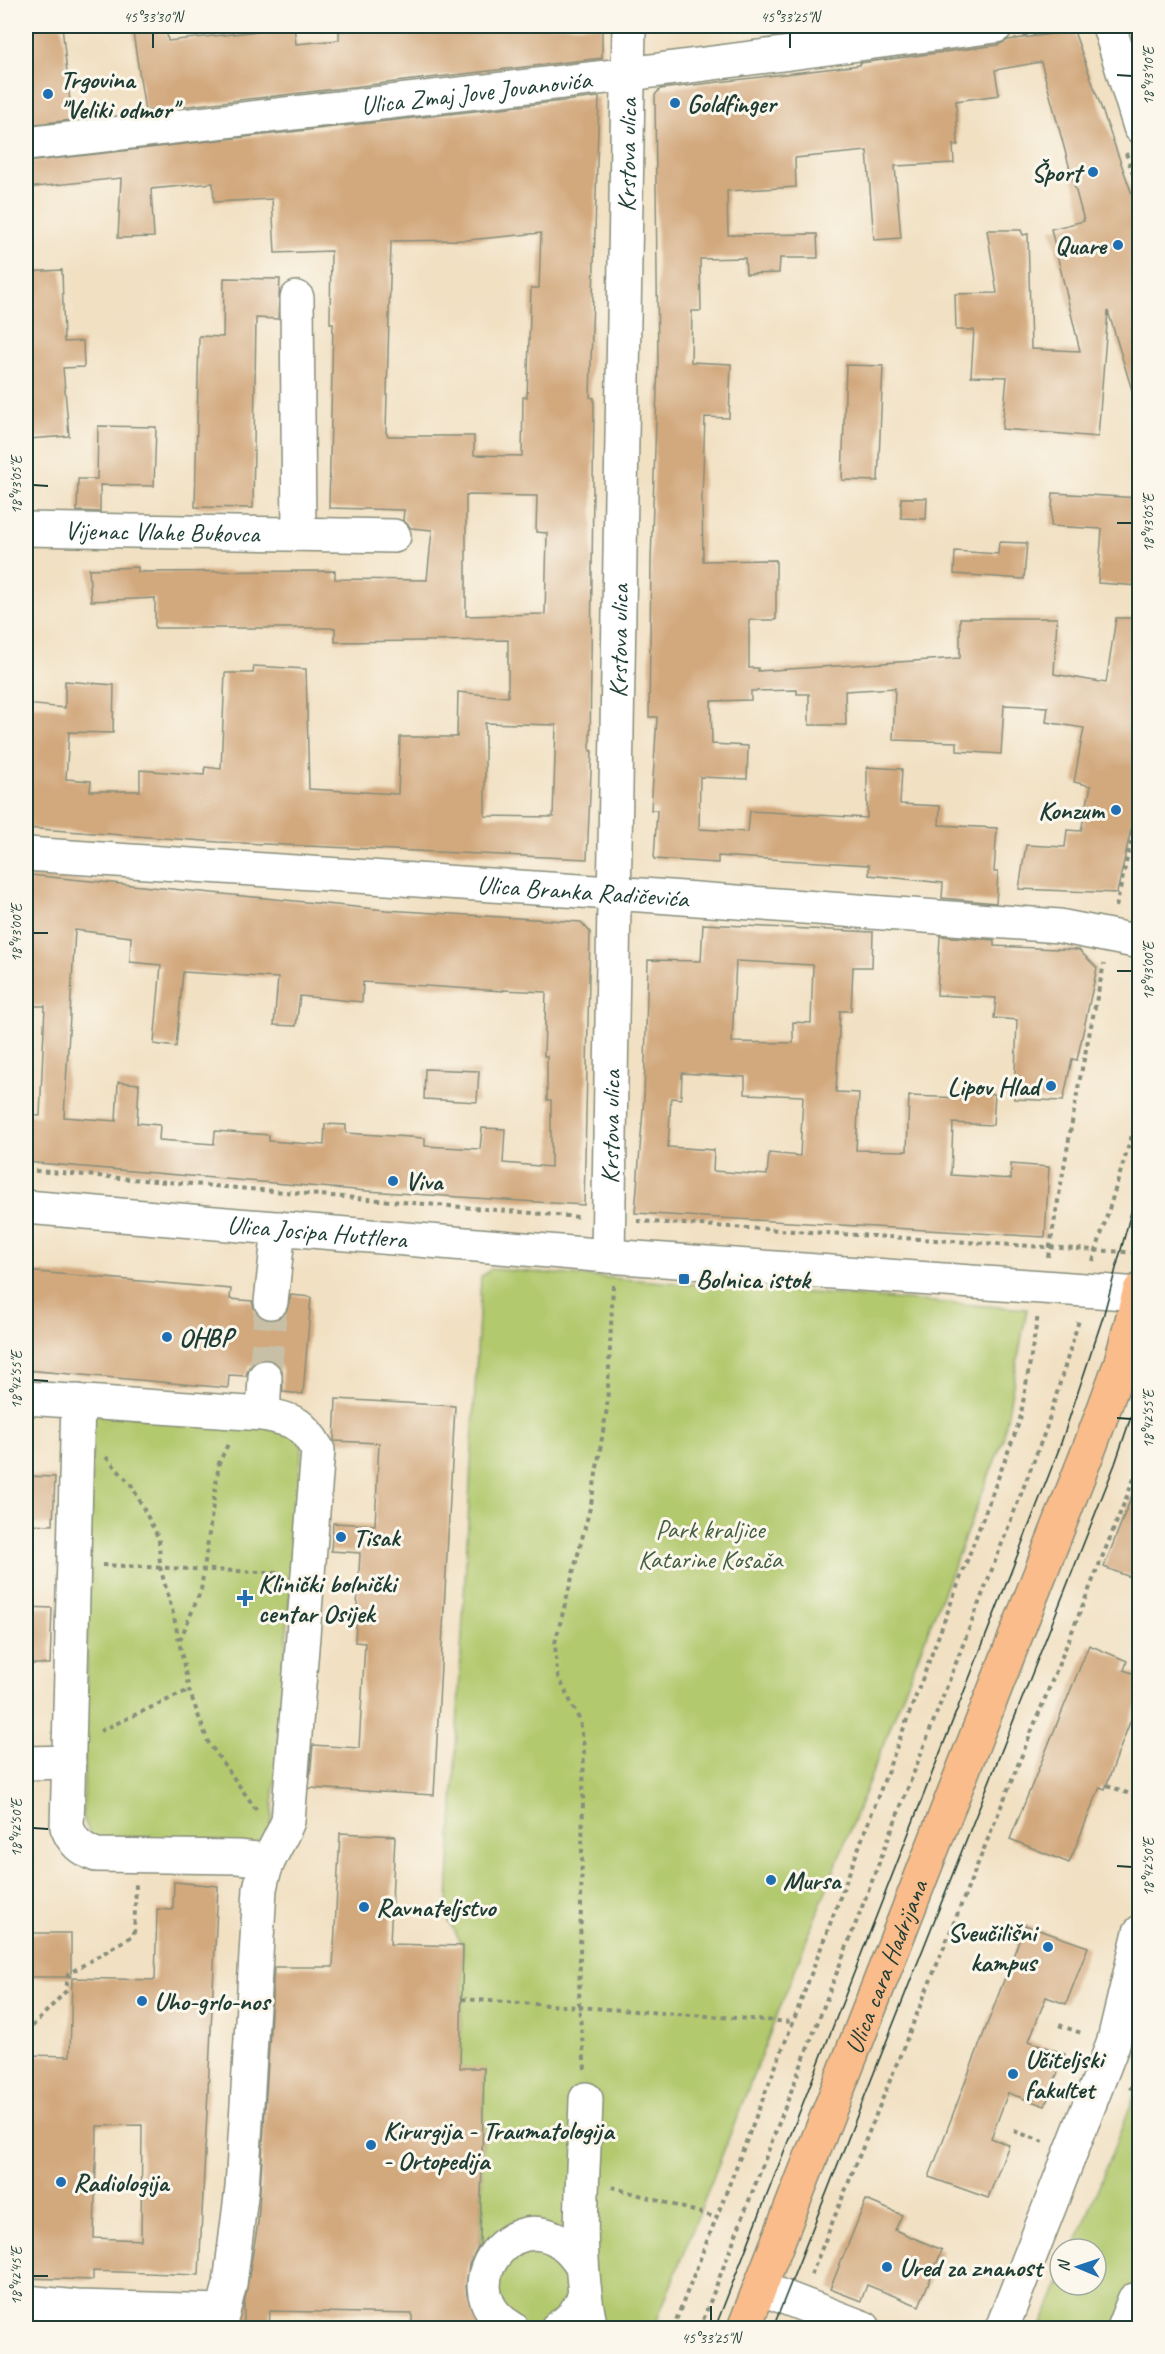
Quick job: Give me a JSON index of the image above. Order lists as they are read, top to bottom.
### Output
{
  "streets": {
    "main road": ["Ulica cara Hadrijana"],
    "street": [
      "Ulica Zmaj Jove Jovanovića",
      "Krstova ulica",
      "Vijenac Vlahe Bukovca",
      "Ulica Branka Radičevića",
      "Ulica Josipa Huttlera"
    ]
  },
  "crossings": [
    ["Ulica Zmaj Jove Jovanovića", "Krstova ulica"],
    ["Krstova ulica", "Ulica Branka Radičevića"],
    ["Krstova ulica", "Ulica Josipa Huttlera"]
  ],
  "parks": ["Park kraljice Katarine Kosača"],
  "places": {
    "other": [
      "Trgovina \"Veliki odmor\"",
      "Goldfinger",
      "Šport",
      "Quare",
      "Konzum",
      "Lipov Hlad",
      "Viva",
      "OHBP",
      "Tisak",
      "Mursa",
      "Ravnateljstvo",
      "Sveučilišni kampus",
      "Uho-grlo-nos",
      "Učiteljski fakultet",
      "Kirurgija - Traumatologija - Ortopedija",
      "Radiologija",
      "Ured za znanost"
    ],
    "transit": ["Bolnica istok"],
    "health": ["Klinički bolnički centar Osijek"]
  },
  "north": "left",
  "coordinates": [
    "45°33'30\"N",
    "45°33'25\"N",
    "18°43'10\"E",
    "18°43'05\"E",
    "18°43'00\"E",
    "18°42'55\"E",
    "18°42'50\"E",
    "18°42'45\"E"
  ]
}
